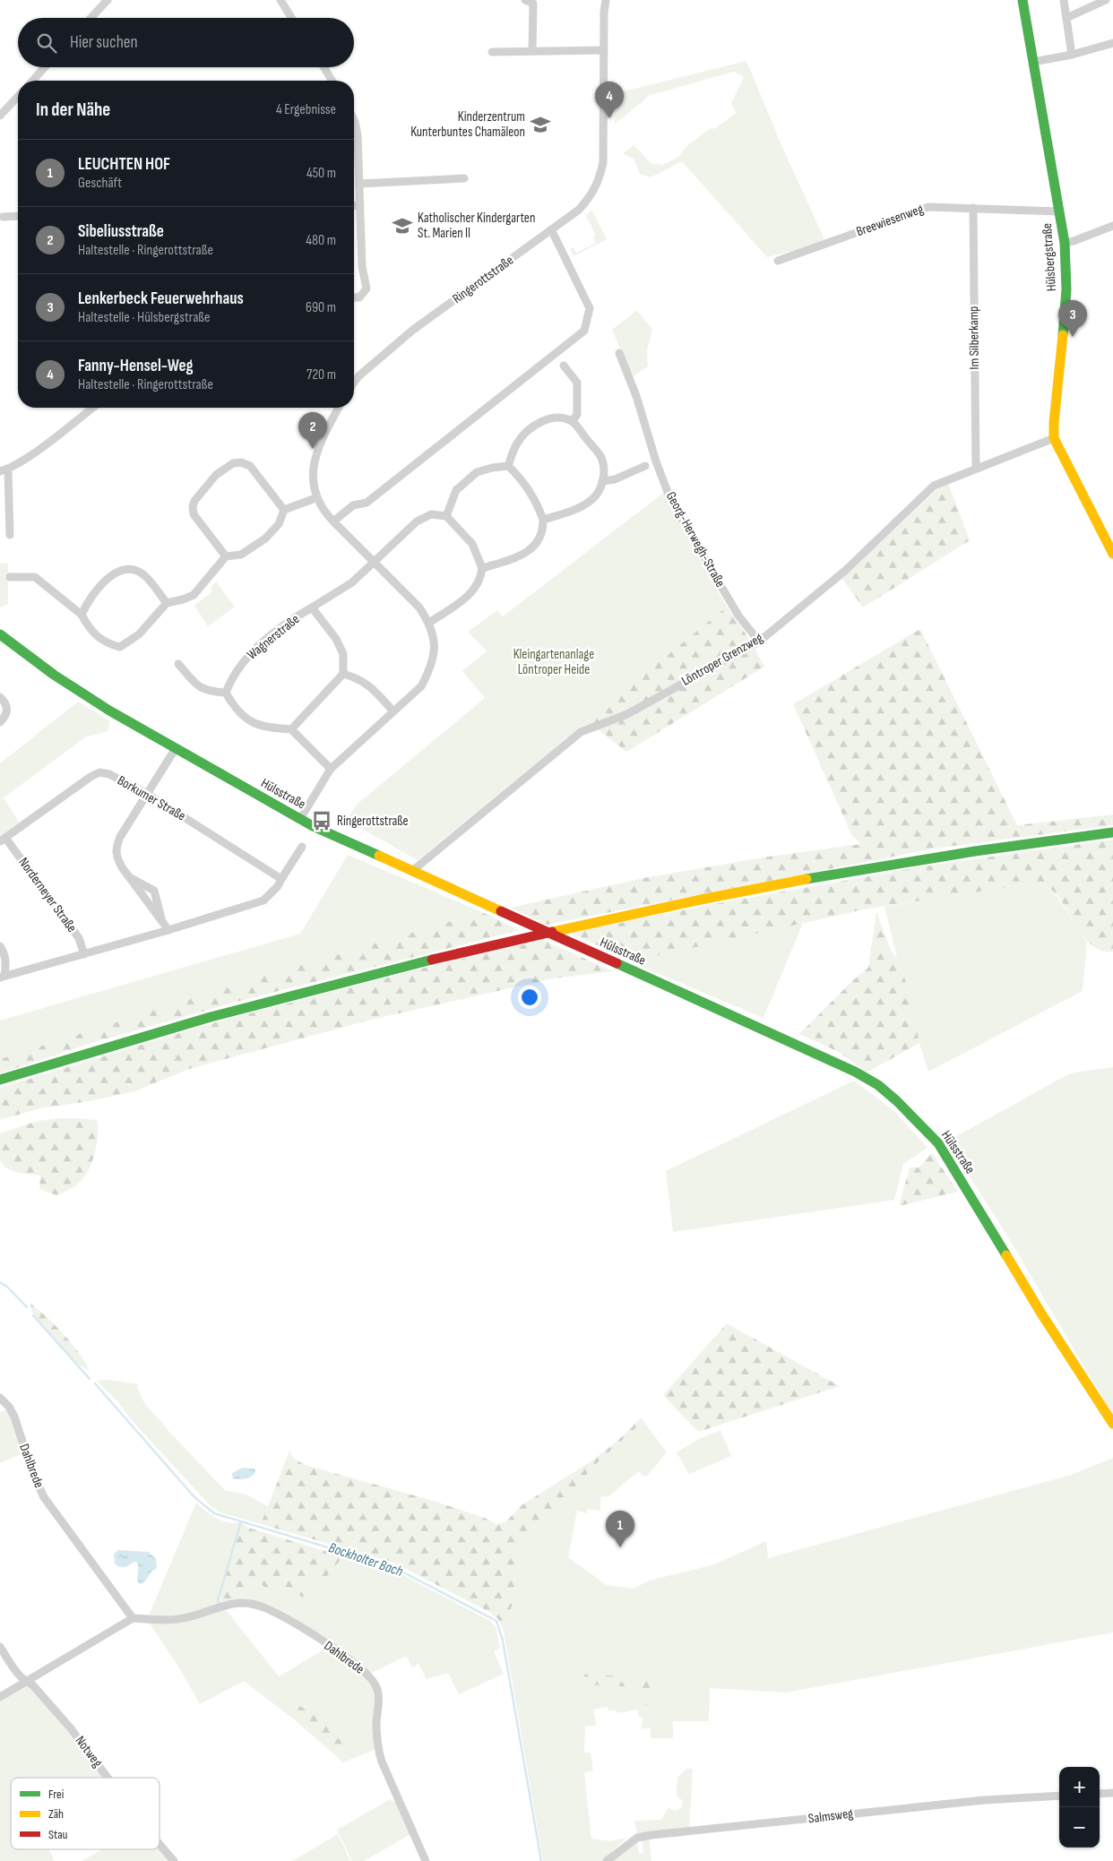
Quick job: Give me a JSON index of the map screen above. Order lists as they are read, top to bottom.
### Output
{
  "streets": {
    "street": [
      "Breewiesenweg",
      "Hülsbergstraße",
      "Ringerottstraße",
      "Im Silberkamp",
      "Georg-Herwegh-Straße",
      "Wagnerstraße",
      "Löntroper Grenzweg",
      "Hülsstraße",
      "Borkumer Straße",
      "Norderneyer Straße",
      "Dahlbrede",
      "Notweg",
      "Salmsweg"
    ]
  },
  "crossings": [
    ["Breewiesenweg", "Hülsbergstraße"],
    ["Breewiesenweg", "Im Silberkamp"],
    ["Hülsbergstraße", "Löntroper Grenzweg"],
    ["Im Silberkamp", "Löntroper Grenzweg"],
    ["Georg-Herwegh-Straße", "Löntroper Grenzweg"],
    ["Löntroper Grenzweg", "Hülsstraße"],
    ["Borkumer Straße", "Norderneyer Straße"]
  ],
  "water": ["Bockholter Bach"],
  "parks": ["Kleingartenanlage Löntroper Heide"],
  "places": {
    "school or university": ["Kinderzentrum Kunterbuntes Chamäleon", "Katholischer Kindergarten St. Marien II"],
    "bus stop": ["Ringerottstraße"]
  },
  "legend": ["Frei", "Zäh", "Stau"],
  "page": {
    "search": "Hier suchen",
    "heading": ["In der Nähe", "4 Ergebnisse"],
    "pins": [
      "4",
      "3",
      "2",
      "1"
    ],
    "list": [
      {
        "mark": "1",
        "name": "LEUCHTEN HOF",
        "note": "Geschäft",
        "value": "450 m"
      },
      {
        "mark": "2",
        "name": "Sibeliusstraße",
        "note": "Haltestelle · Ringerottstraße",
        "value": "480 m"
      },
      {
        "mark": "3",
        "name": "Lenkerbeck Feuerwehrhaus",
        "note": "Haltestelle · Hülsbergstraße",
        "value": "690 m"
      },
      {
        "mark": "4",
        "name": "Fanny-Hensel-Weg",
        "note": "Haltestelle · Ringerottstraße",
        "value": "720 m"
      }
    ],
    "map_buttons": ["+", "−"]
  }
}
